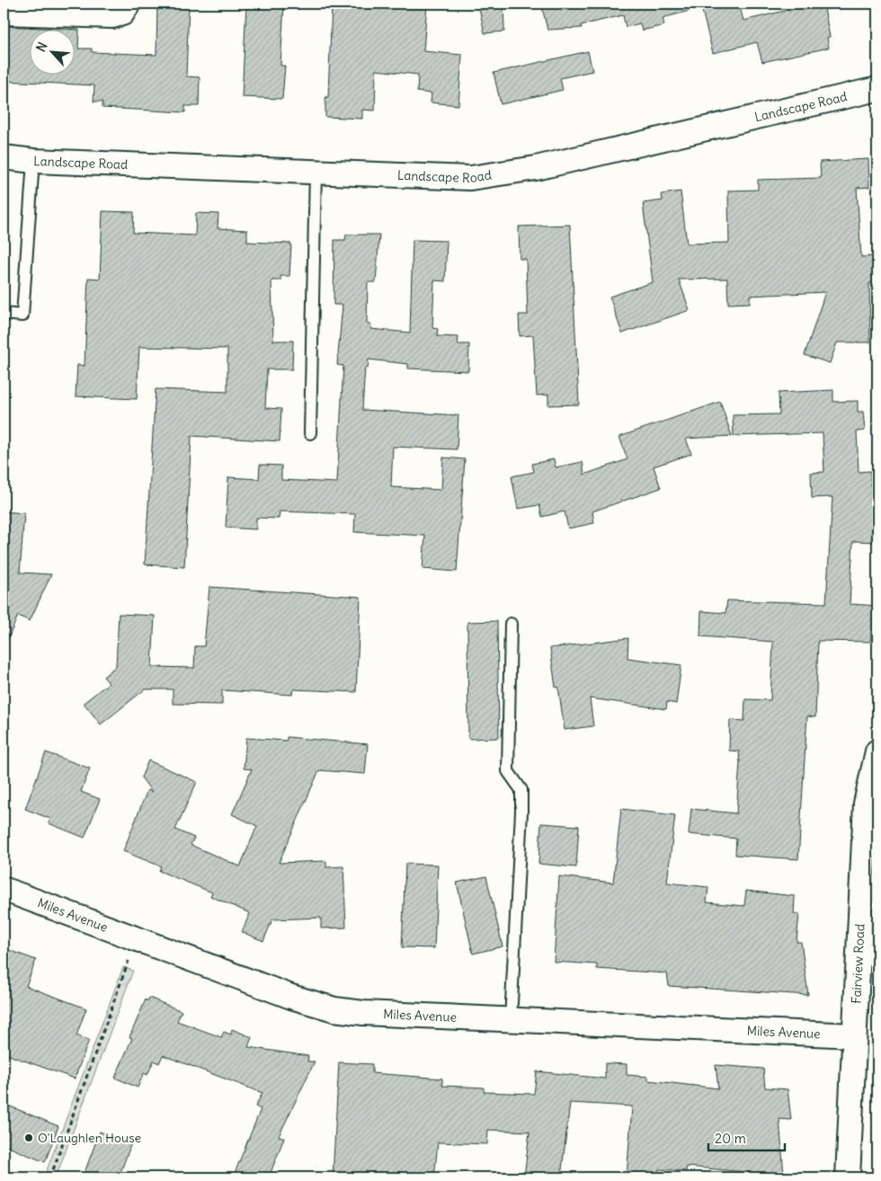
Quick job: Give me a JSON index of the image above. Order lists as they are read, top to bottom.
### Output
{
  "streets": {
    "street": ["Landscape Road", "Miles Avenue", "Fairview Road"]
  },
  "crossings": [
    ["Miles Avenue", "Fairview Road"]
  ],
  "places": ["O'Laughlen House"],
  "scale_bar": "20 m",
  "north": "top left"
}
